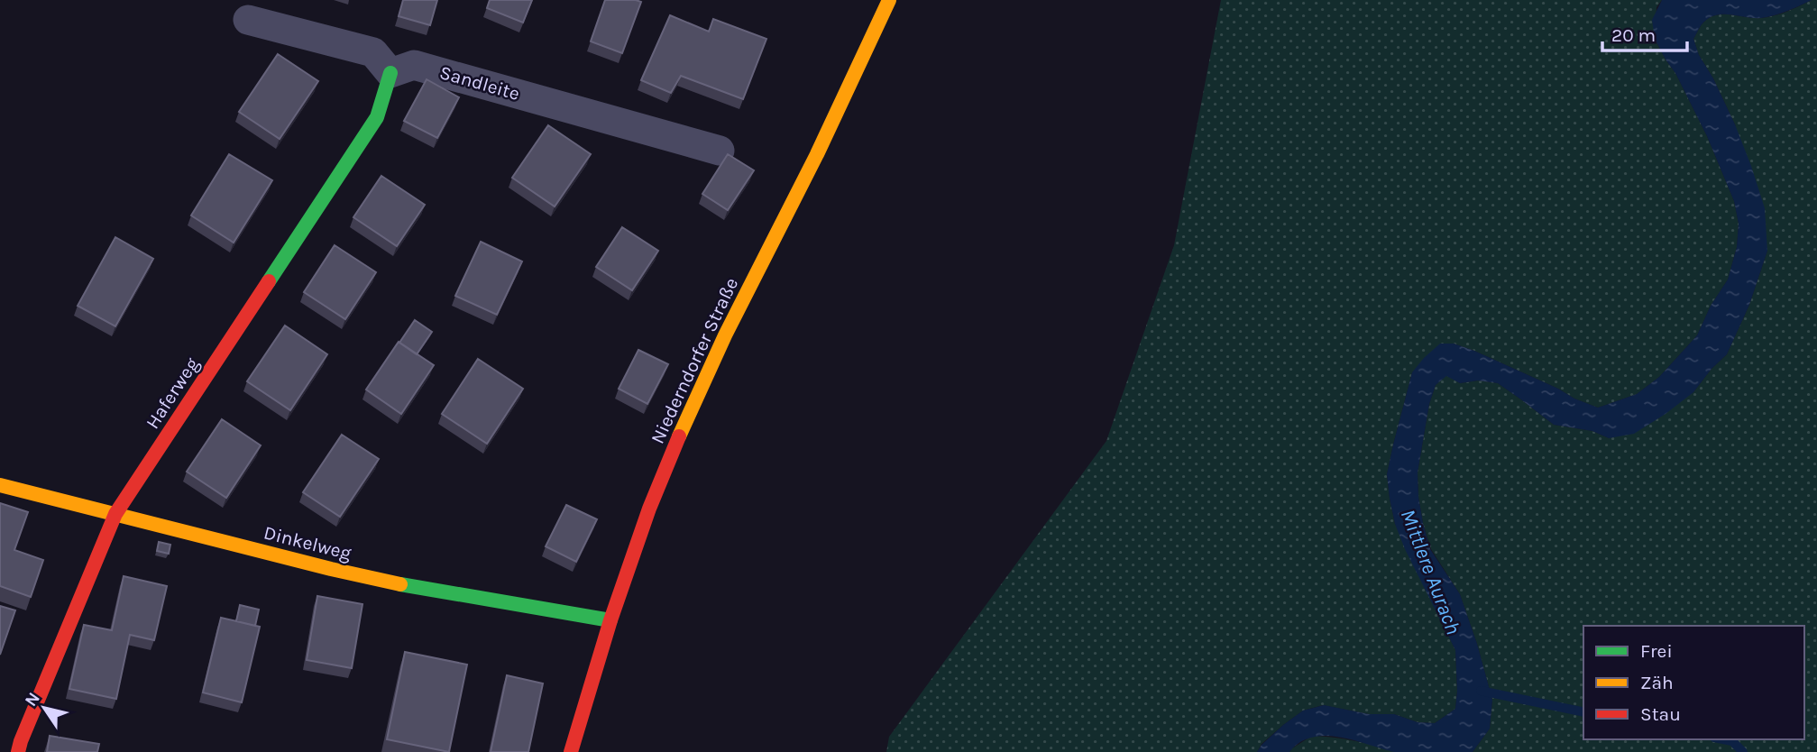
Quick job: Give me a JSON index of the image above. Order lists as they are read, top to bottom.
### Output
{
  "streets": {
    "street": [
      "Sandleite",
      "Niederndorfer Straße",
      "Haferweg",
      "Dinkelweg"
    ]
  },
  "crossings": [
    ["Sandleite", "Haferweg"],
    ["Niederndorfer Straße", "Dinkelweg"],
    ["Haferweg", "Dinkelweg"]
  ],
  "water": ["Mittlere Aurach"],
  "legend": ["Frei", "Zäh", "Stau"],
  "scale_bar": "20 m",
  "north": "top left"
}
